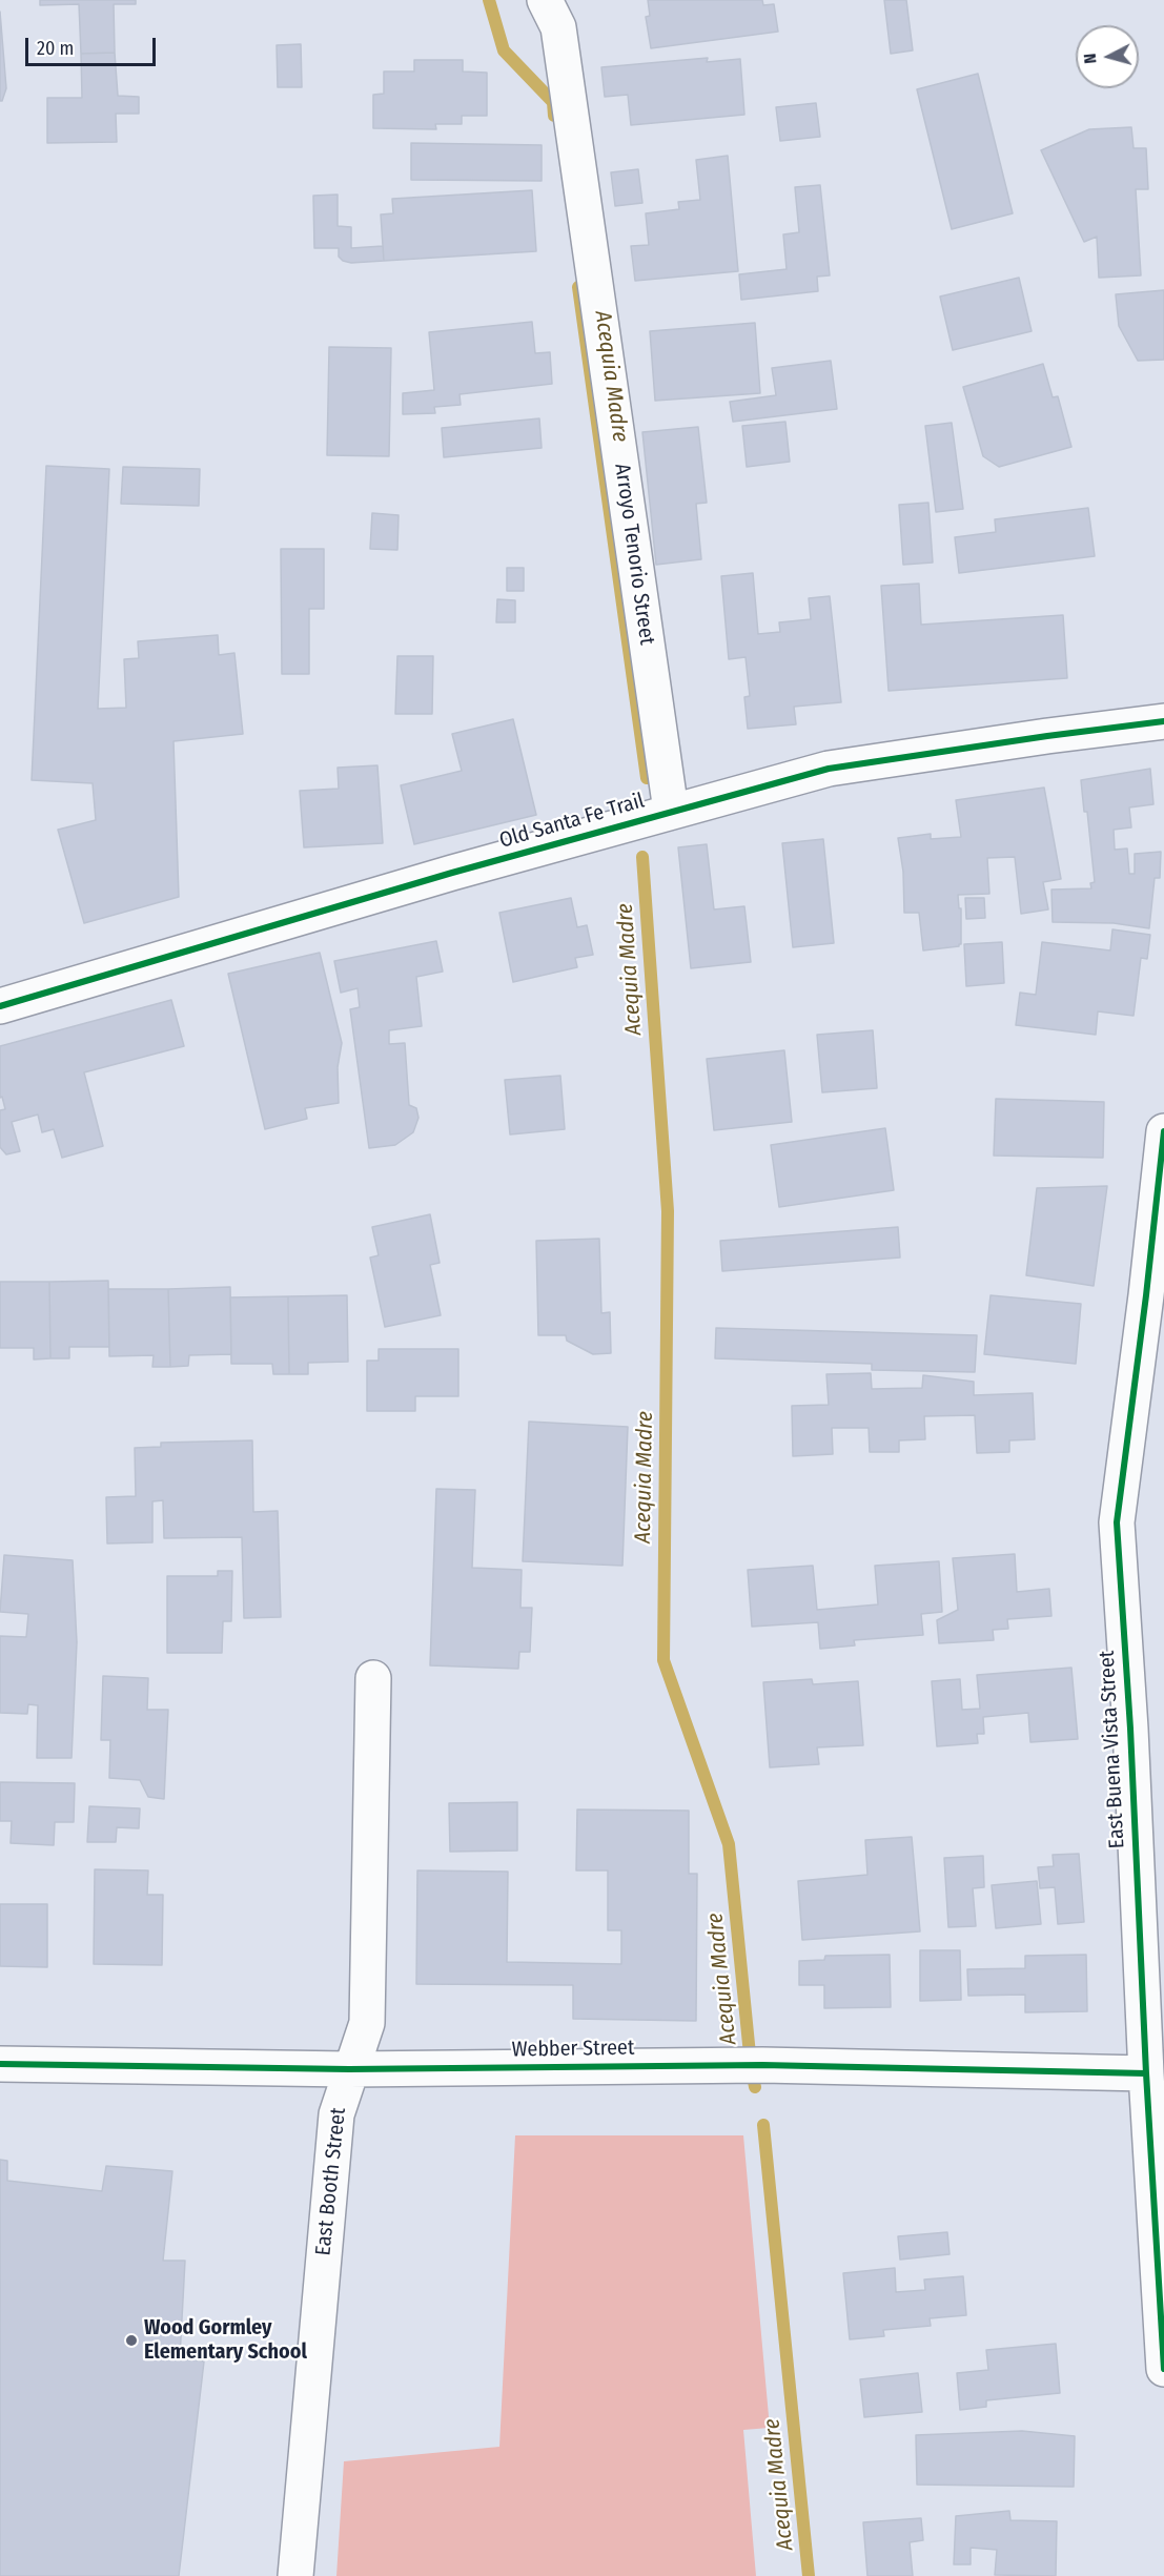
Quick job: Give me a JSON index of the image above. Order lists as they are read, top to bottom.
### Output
{
  "streets": {
    "street": [
      "Arroyo Tenorio Street",
      "Old Santa Fe Trail",
      "East Buena Vista Street",
      "Webber Street",
      "East Booth Street"
    ]
  },
  "crossings": [
    ["Arroyo Tenorio Street", "Old Santa Fe Trail"],
    ["East Buena Vista Street", "Webber Street"],
    ["Webber Street", "East Booth Street"]
  ],
  "water": ["Acequia Madre"],
  "places": ["Wood Gormley Elementary School"],
  "scale_bar": "20 m",
  "north": "left"
}
